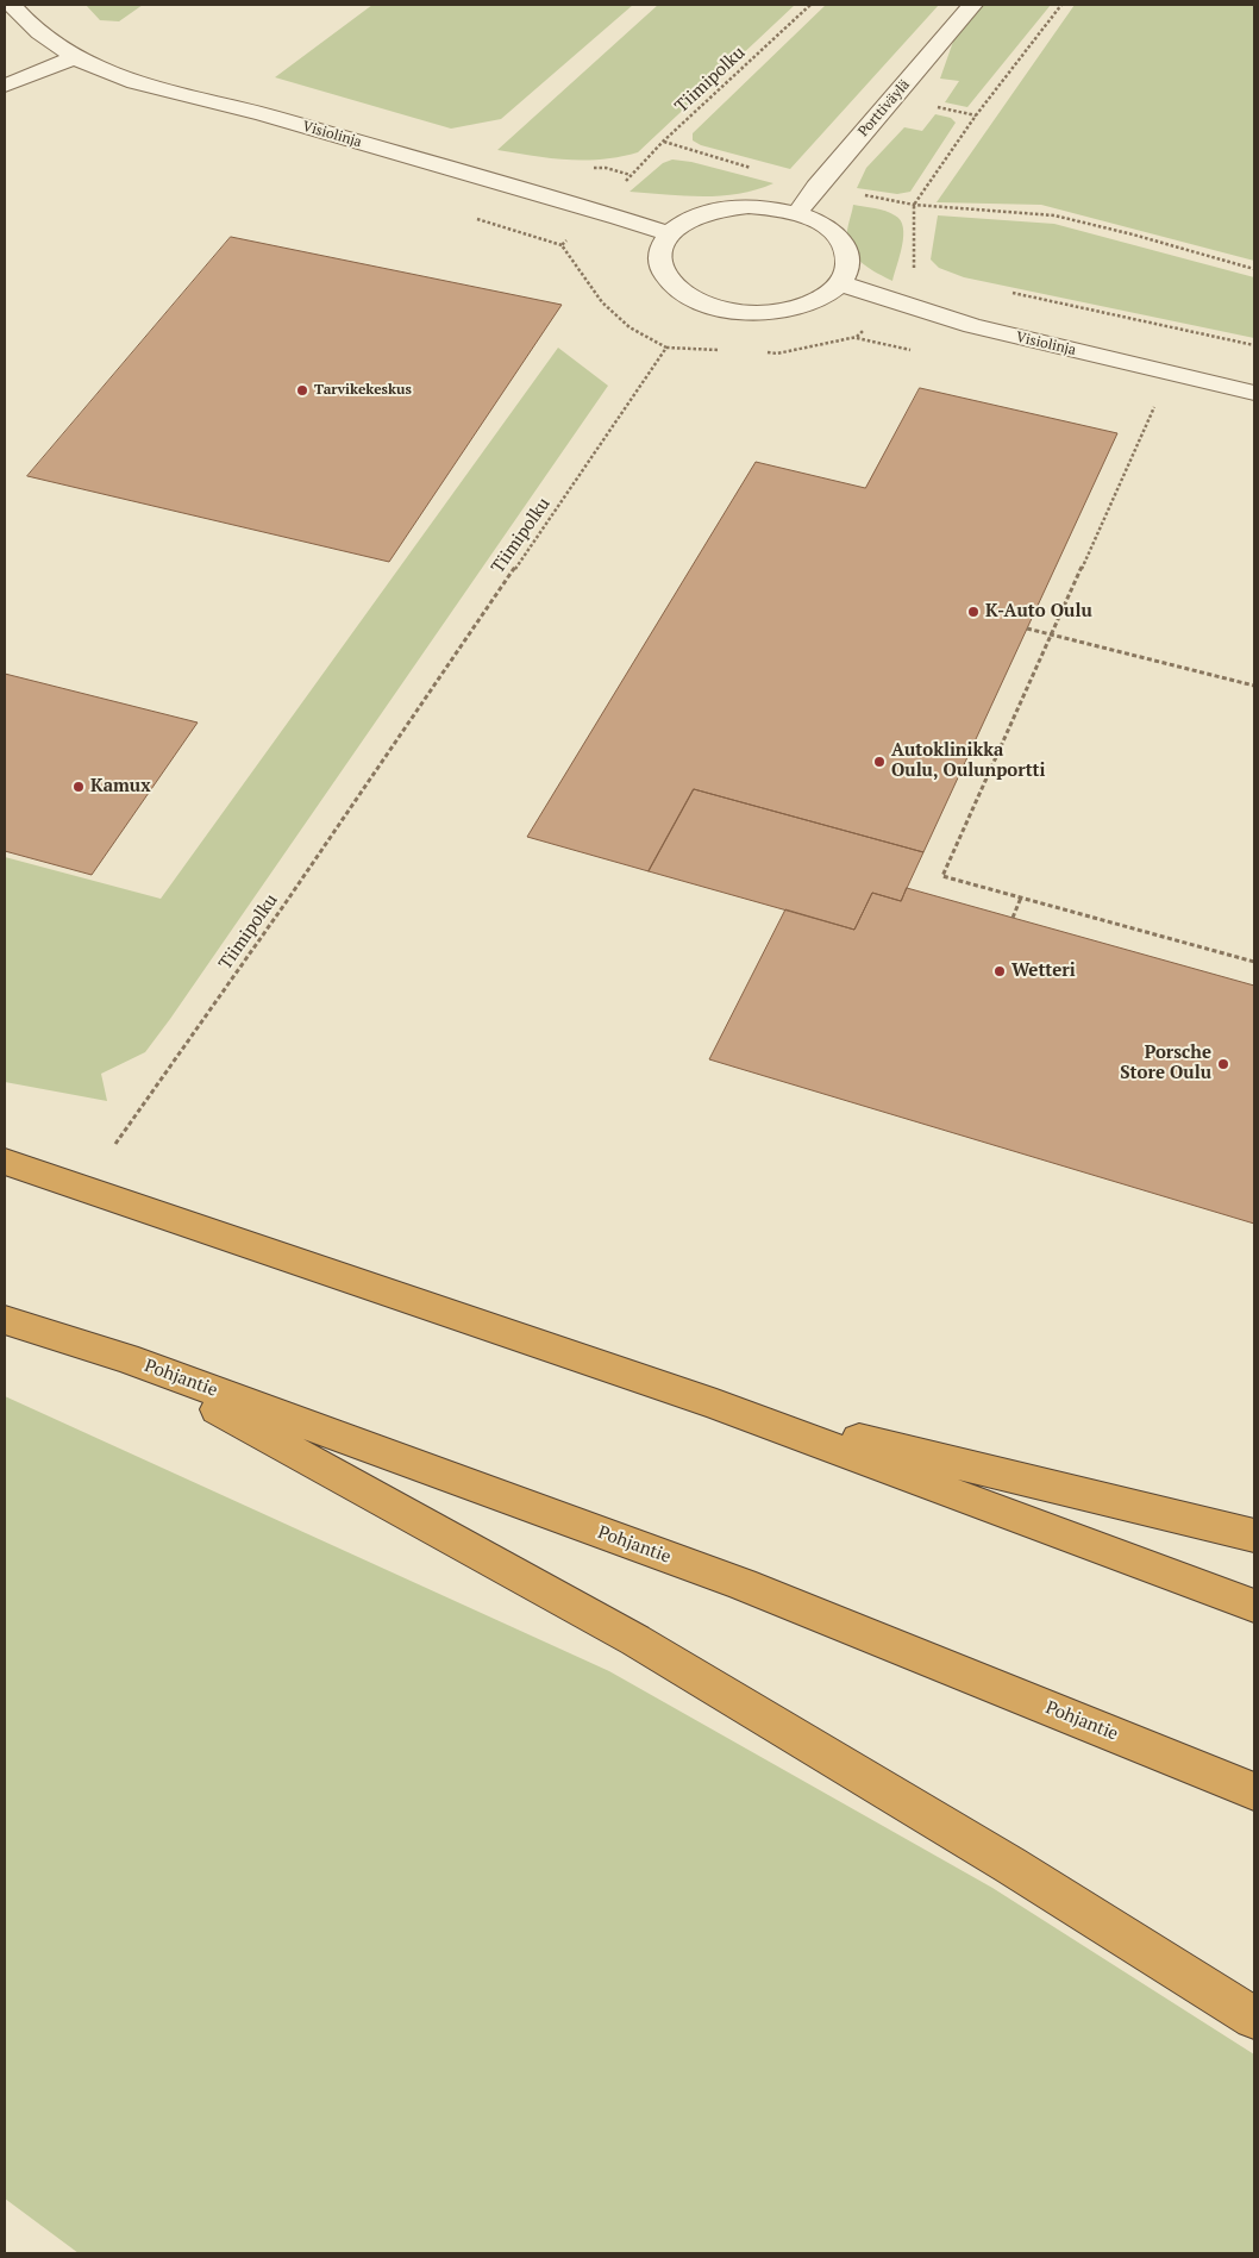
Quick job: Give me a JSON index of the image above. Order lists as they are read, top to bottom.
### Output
{
  "streets": {
    "highway": ["Pohjantie"],
    "street": ["Porttiväylä", "Visiolinja"],
    "path": ["Tiimipolku"]
  },
  "crossings": [
    ["Tiimipolku", "Visiolinja"],
    ["Porttiväylä", "Visiolinja"]
  ],
  "places": [
    "Tarvikekeskus",
    "K-Auto Oulu",
    "Autoklinikka Oulu, Oulunportti",
    "Kamux",
    "Wetteri",
    "Porsche Store Oulu"
  ]
}
